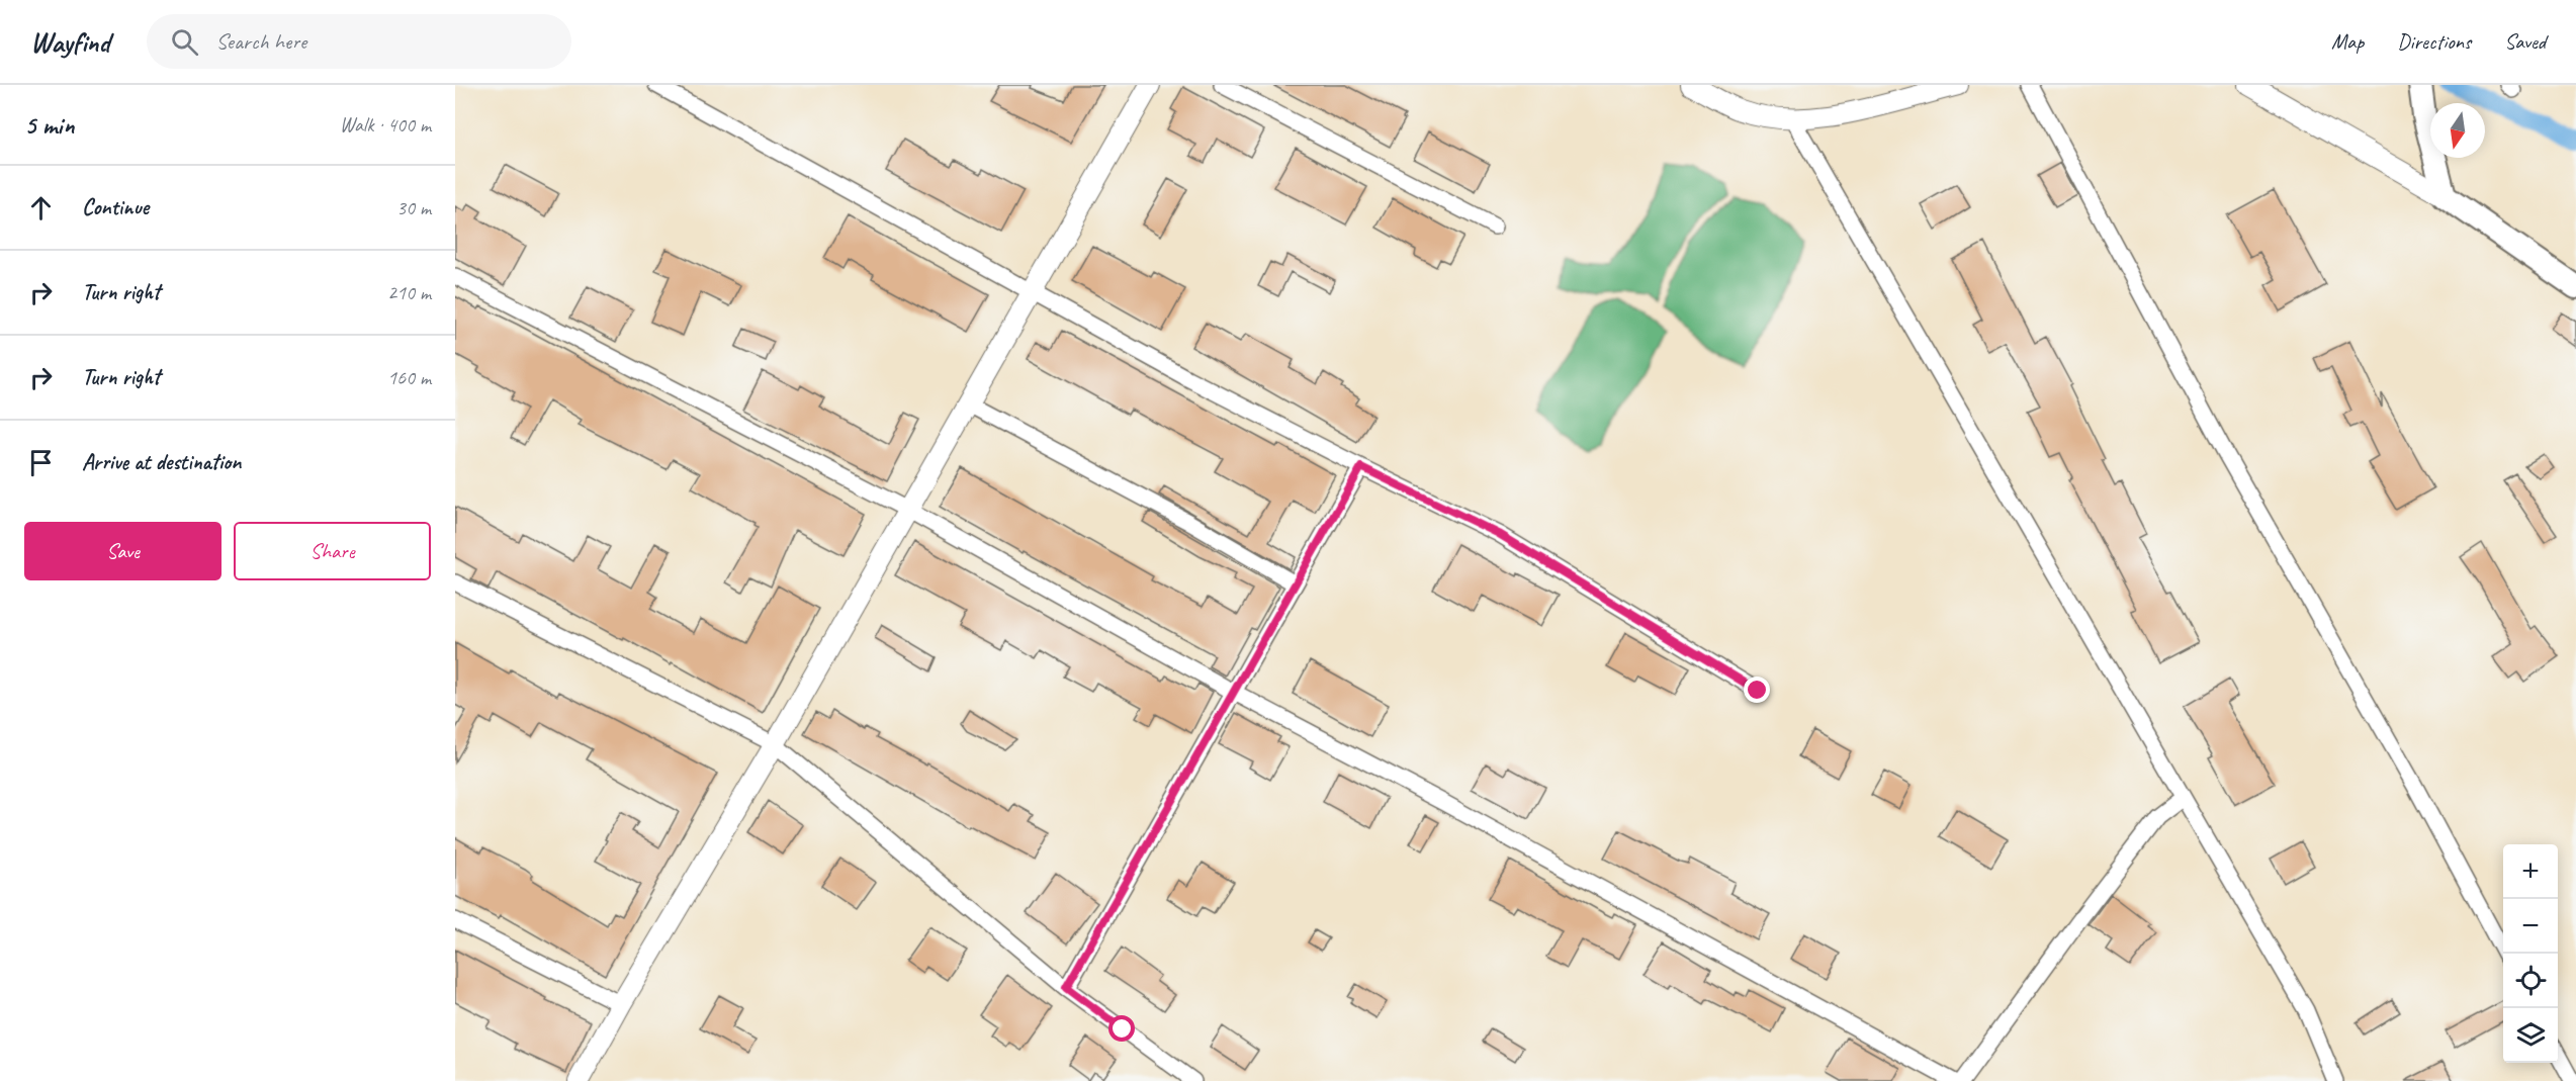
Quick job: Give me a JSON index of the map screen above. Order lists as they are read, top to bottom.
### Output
{
  "north": "bottom",
  "page": {
    "header": "Wayfind",
    "search": "Search here",
    "nav": ["Map", "Directions", "Saved"],
    "heading": ["5 min", "Walk · 400 m"],
    "list": [
      ["Continue", "30 m"],
      ["Turn right", "210 m"],
      ["Turn right", "160 m"],
      "Arrive at destination"
    ],
    "buttons": ["Save", "Share"],
    "map_buttons": ["+", "−"]
  }
}
